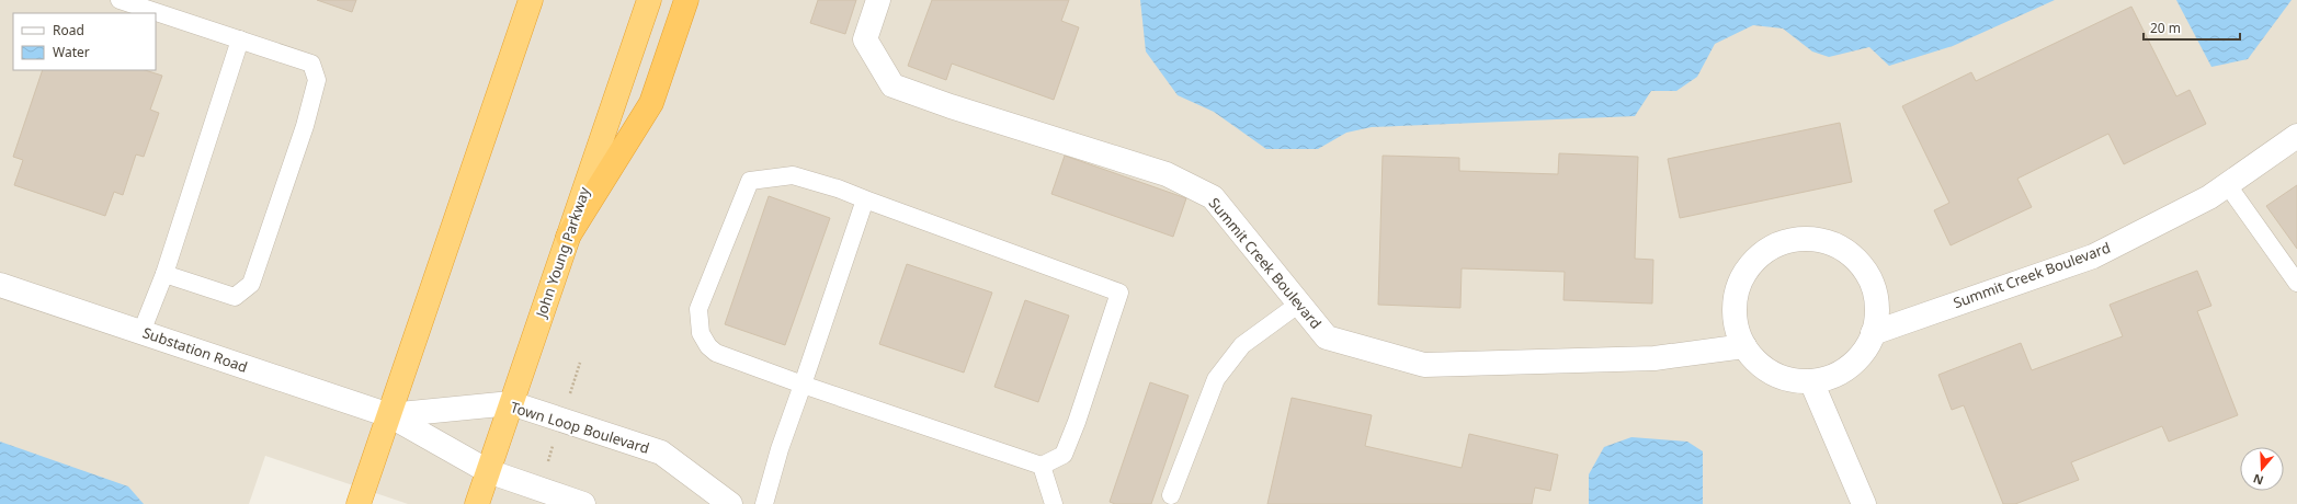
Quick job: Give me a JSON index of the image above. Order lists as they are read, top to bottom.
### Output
{
  "streets": {
    "highway": ["John Young Parkway"],
    "street": ["Summit Creek Boulevard", "Substation Road", "Town Loop Boulevard"]
  },
  "crossings": [
    ["John Young Parkway", "Town Loop Boulevard"],
    ["Substation Road", "Town Loop Boulevard"]
  ],
  "legend": ["Road", "Water"],
  "scale_bar": "20 m",
  "north": "bottom"
}
